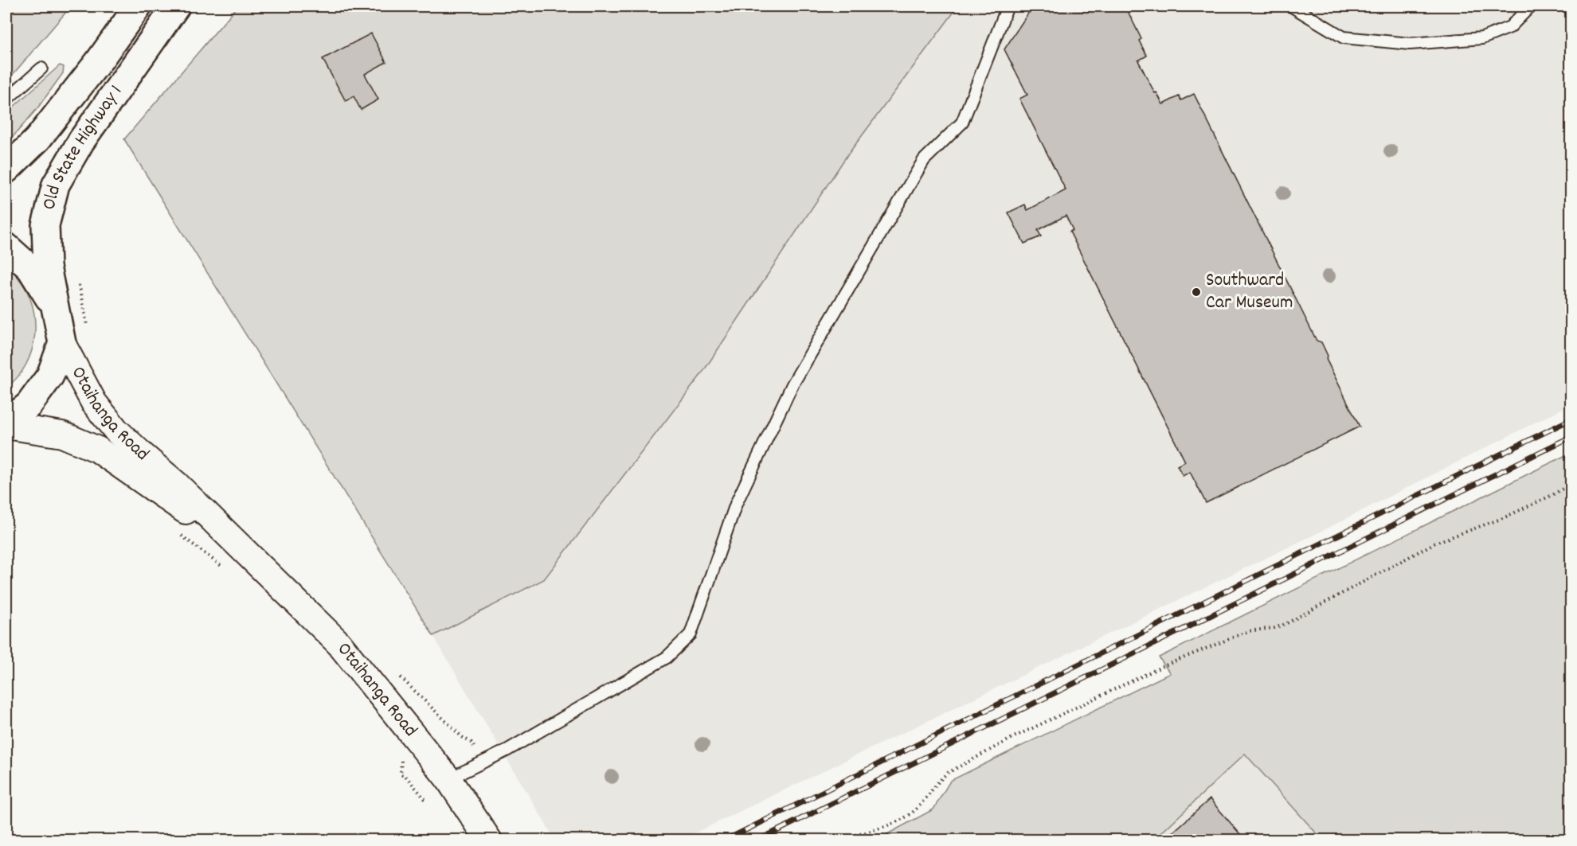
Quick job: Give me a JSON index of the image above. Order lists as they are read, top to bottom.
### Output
{
  "streets": {
    "main road": ["Old State Highway 1"],
    "street": ["Otaihanga Road"]
  },
  "crossings": [
    ["Old State Highway 1", "Otaihanga Road"]
  ],
  "places": ["Southward Car Museum"]
}
